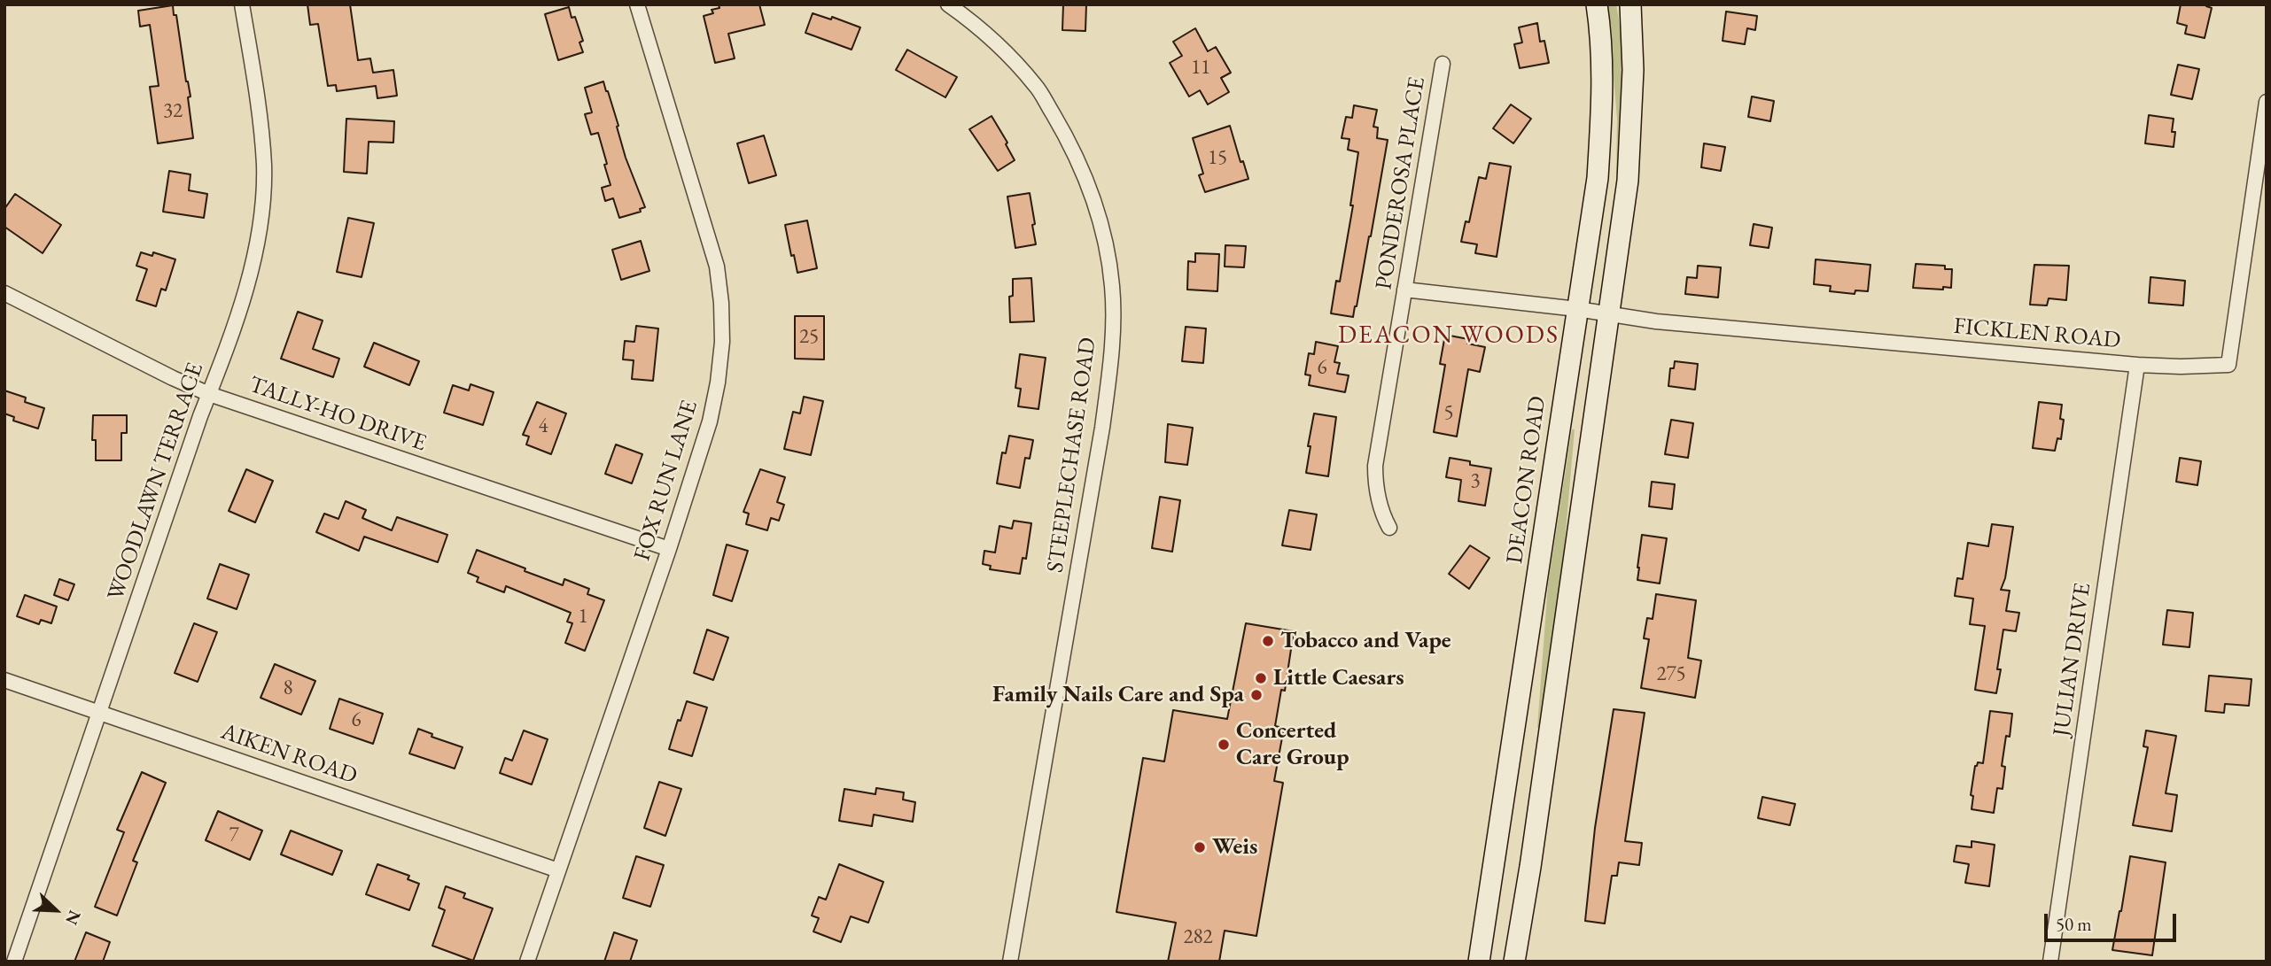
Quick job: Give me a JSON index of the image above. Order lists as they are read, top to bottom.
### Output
{
  "streets": {
    "main road": ["DEACON ROAD"],
    "street": [
      "PONDEROSA PLACE",
      "FICKLEN ROAD",
      "TALLY-HO DRIVE",
      "STEEPLECHASE ROAD",
      "FOX RUN LANE",
      "WOODLAWN TERRACE",
      "JULIAN DRIVE",
      "AIKEN ROAD"
    ]
  },
  "crossings": [
    ["PONDEROSA PLACE", "FICKLEN ROAD"],
    ["FICKLEN ROAD", "DEACON ROAD"],
    ["FICKLEN ROAD", "JULIAN DRIVE"],
    ["TALLY-HO DRIVE", "FOX RUN LANE"],
    ["TALLY-HO DRIVE", "WOODLAWN TERRACE"],
    ["FOX RUN LANE", "AIKEN ROAD"],
    ["WOODLAWN TERRACE", "AIKEN ROAD"]
  ],
  "districts": ["DEACON WOODS"],
  "places": [
    "Tobacco and Vape",
    "Little Caesars",
    "Family Nails Care and Spa",
    "Concerted Care Group",
    "Weis"
  ],
  "house_numbers": [
    "11",
    "32",
    "15",
    "25",
    "6",
    "5",
    "4",
    "3",
    "1",
    "275",
    "8",
    "6",
    "7",
    "282"
  ],
  "scale_bar": "50 m",
  "north": "bottom right"
}
